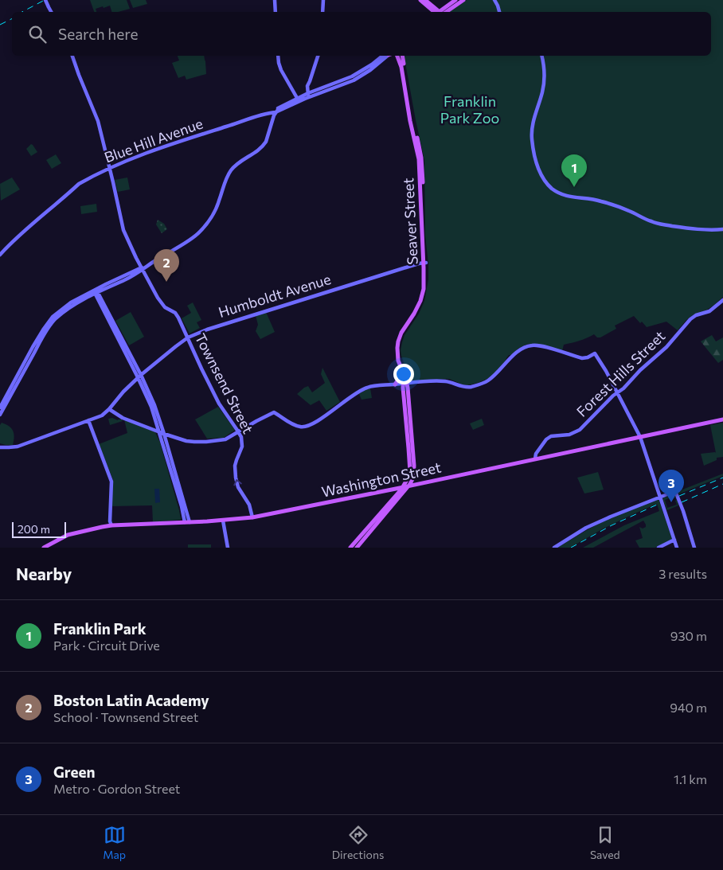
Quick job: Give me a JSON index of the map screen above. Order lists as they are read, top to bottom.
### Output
{
  "streets": {
    "main road": [
      "Blue Hill Avenue",
      "Seaver Street",
      "Humboldt Avenue",
      "Forest Hills Street",
      "Townsend Street",
      "Washington Street"
    ]
  },
  "crossings": [
    ["Blue Hill Avenue", "Townsend Street"],
    ["Seaver Street", "Humboldt Avenue"],
    ["Humboldt Avenue", "Townsend Street"],
    ["Forest Hills Street", "Washington Street"],
    ["Townsend Street", "Washington Street"]
  ],
  "parks": ["Franklin Park Zoo"],
  "scale_bar": "200 m",
  "page": {
    "search": "Search here",
    "pins": ["1", "2", "3"],
    "scale": "200 m",
    "heading": ["Nearby", "3 results"],
    "list": [
      {
        "mark": "1",
        "name": "Franklin Park",
        "note": "Park · Circuit Drive",
        "value": "930 m"
      },
      {
        "mark": "2",
        "name": "Boston Latin Academy",
        "note": "School · Townsend Street",
        "value": "940 m"
      },
      {
        "mark": "3",
        "name": "Green",
        "note": "Metro · Gordon Street",
        "value": "1.1 km"
      }
    ],
    "nav": ["Map", "Directions", "Saved"]
  }
}
